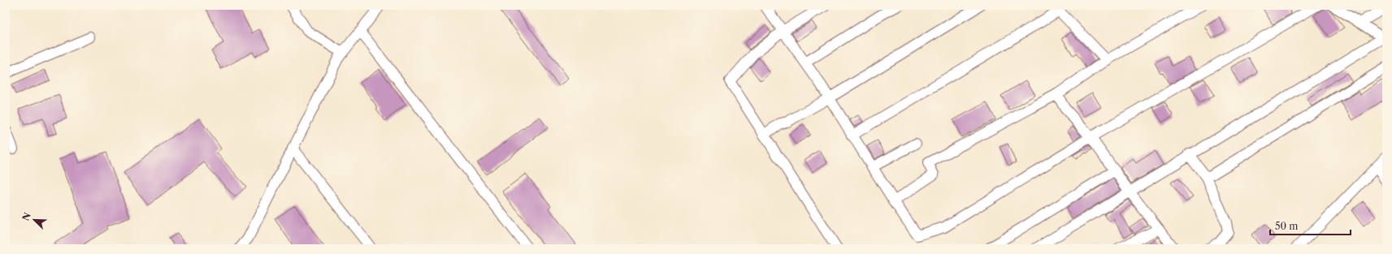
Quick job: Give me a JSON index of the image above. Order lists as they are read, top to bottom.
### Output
{
  "scale_bar": "50 m",
  "north": "top left"
}
